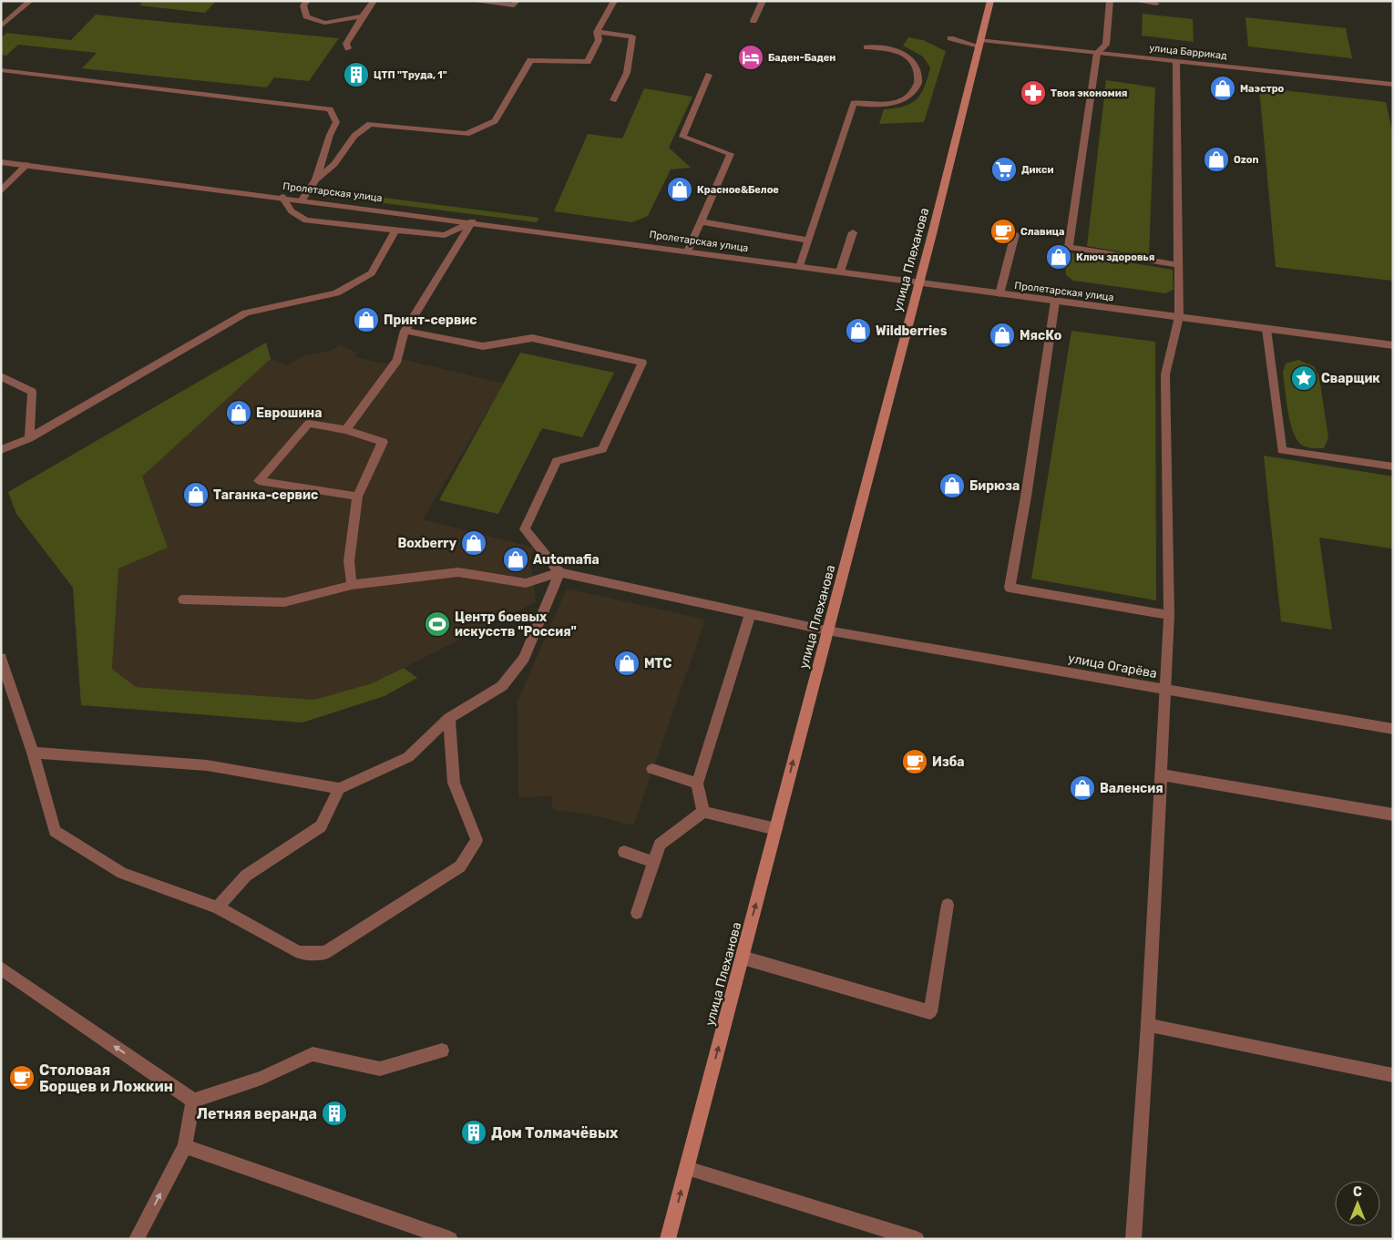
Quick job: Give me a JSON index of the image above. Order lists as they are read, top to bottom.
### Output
{
  "streets": {
    "main road": ["улица Плеханова"],
    "street": ["улица Баррикад", "Пролетарская улица", "улица Огарёва"]
  },
  "crossings": [
    ["улица Баррикад", "улица Плеханова"],
    ["Пролетарская улица", "улица Плеханова"],
    ["улица Плеханова", "улица Огарёва"]
  ],
  "one_way": ["улица Плеханова"],
  "places": {
    "hotel": ["Баден-Баден"],
    "building": ["ЦТП \"Труда, 1\"", "Летняя веранда", "Дом Толмачёвых"],
    "shop": [
      "Маэстро",
      "Ozon",
      "Красное&Белое",
      "Ключ здоровья",
      "Принт-сервис",
      "Wildberries",
      "МясКо",
      "Еврошина",
      "Бирюза",
      "Таганка-сервис",
      "Boxberry",
      "Automafia",
      "МТС",
      "Валенсия"
    ],
    "pharmacy": ["Твоя экономия"],
    "supermarket": ["Дикси"],
    "cafe": ["Славица", "Изба", "Столовая Борщев и Ложкин"],
    "place": ["Сварщик"],
    "sports": ["Центр боевых искусств \"Россия\""]
  },
  "north": "top"
}
